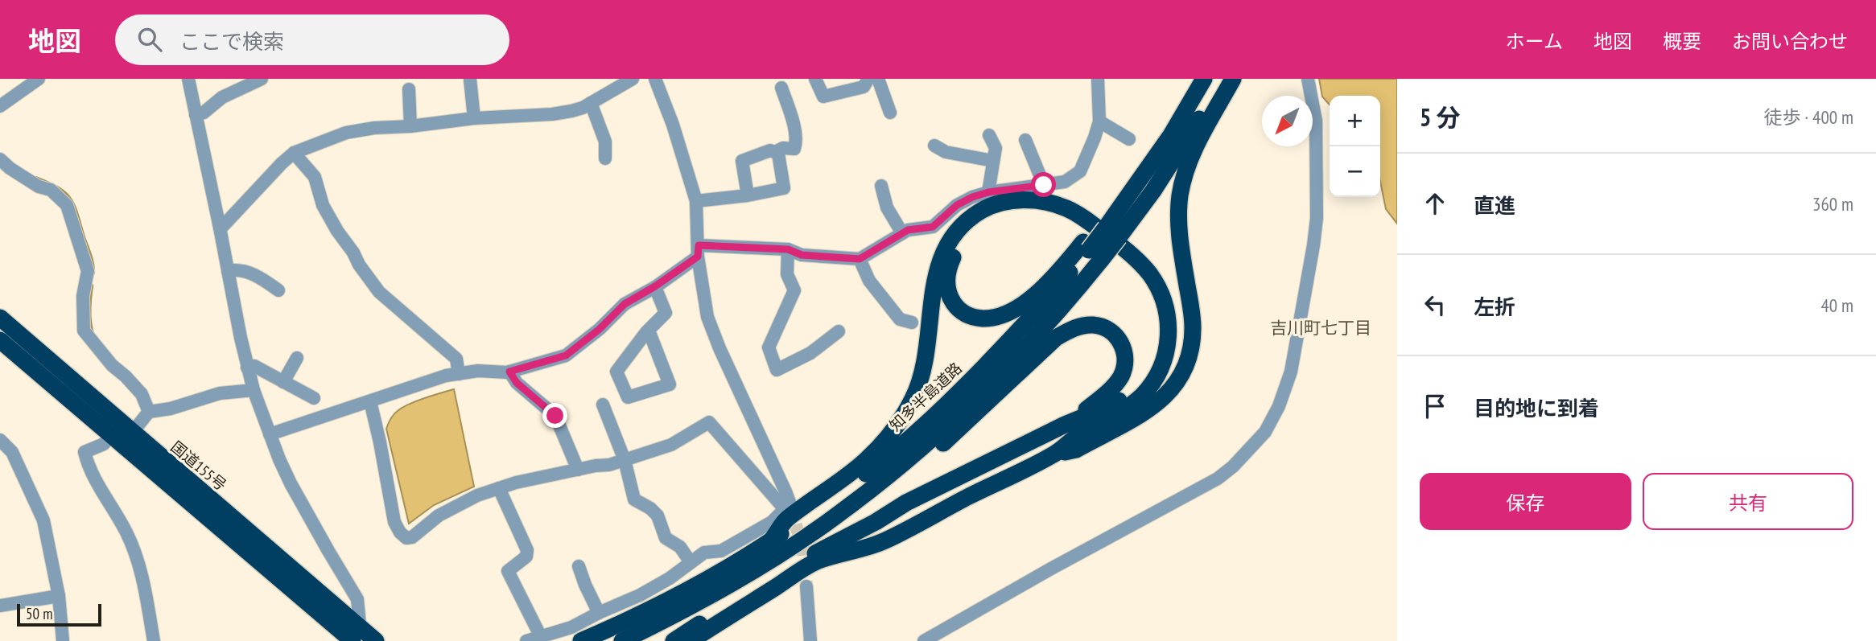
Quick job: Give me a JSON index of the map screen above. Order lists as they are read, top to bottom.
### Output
{
  "streets": {
    "highway": ["知多半島道路", "国道155号"]
  },
  "districts": ["吉川町七丁目"],
  "scale_bar": "50 m",
  "north": "bottom left",
  "page": {
    "header": "地図",
    "search": "ここで検索",
    "nav": [
      "ホーム",
      "地図",
      "概要",
      "お問い合わせ"
    ],
    "heading": ["5 分", "徒歩 · 400 m"],
    "map_buttons": ["+", "−"],
    "list": [
      ["直進", "360 m"],
      ["左折", "40 m"],
      "目的地に到着"
    ],
    "buttons": ["保存", "共有"],
    "scale": "50 m"
  }
}
